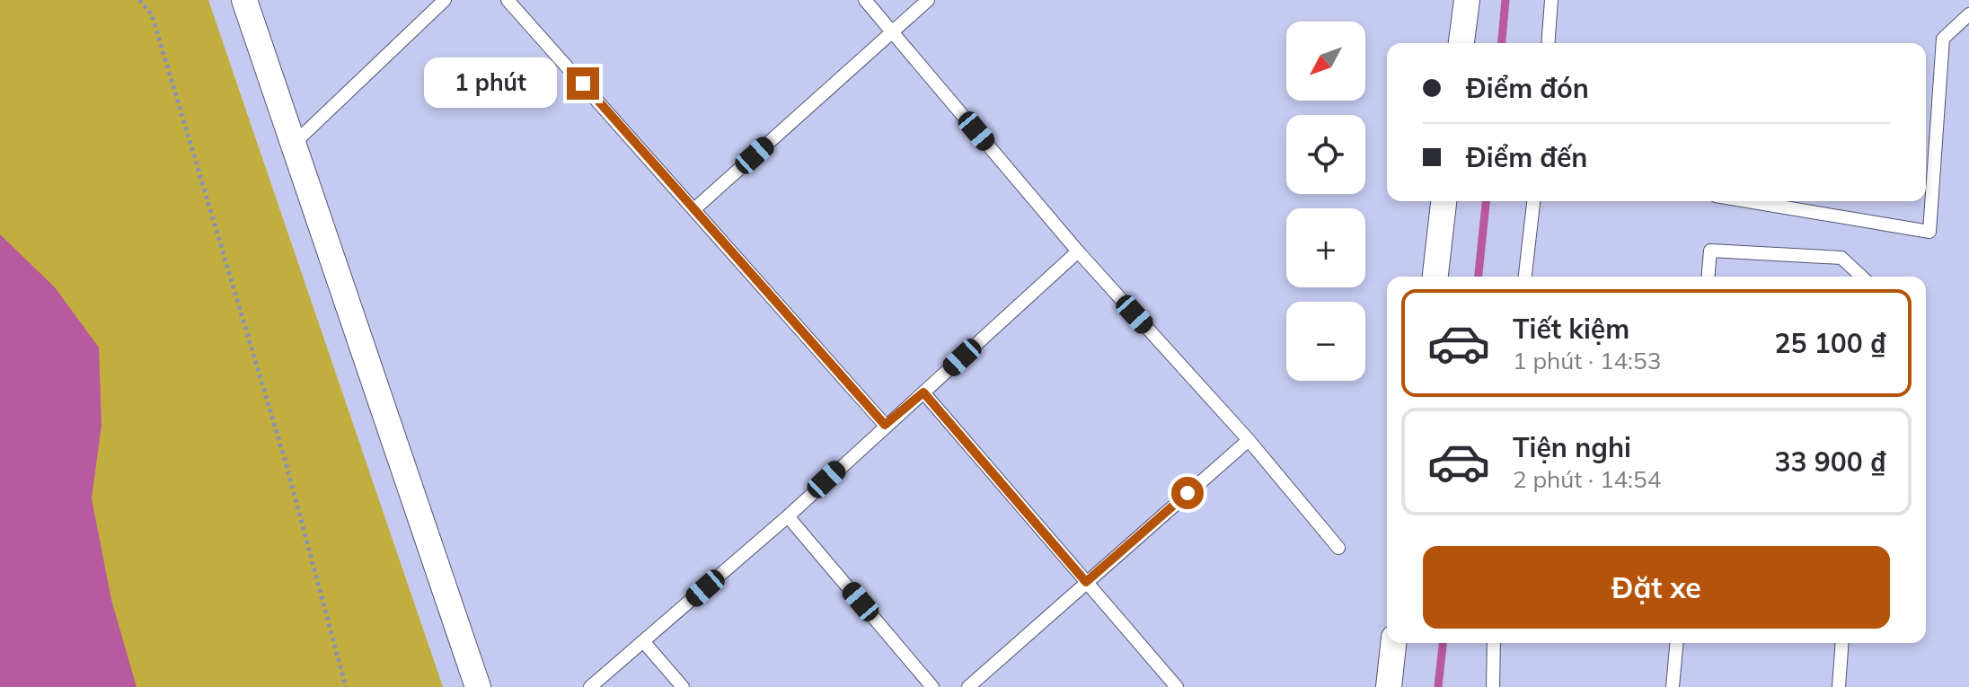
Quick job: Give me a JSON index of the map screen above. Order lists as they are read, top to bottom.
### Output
{
  "north": "bottom left",
  "page": {
    "map_buttons": ["+", "−"],
    "banner": ["Điểm đón", "Điểm đến"],
    "bubble": "1 phút",
    "list": [
      {
        "name": "Tiết kiệm",
        "note": "1 phút · 14:53",
        "value": "25 100 ₫"
      },
      {
        "name": "Tiện nghi",
        "note": "2 phút · 14:54",
        "value": "33 900 ₫"
      }
    ],
    "buttons": "Đặt xe"
  }
}
